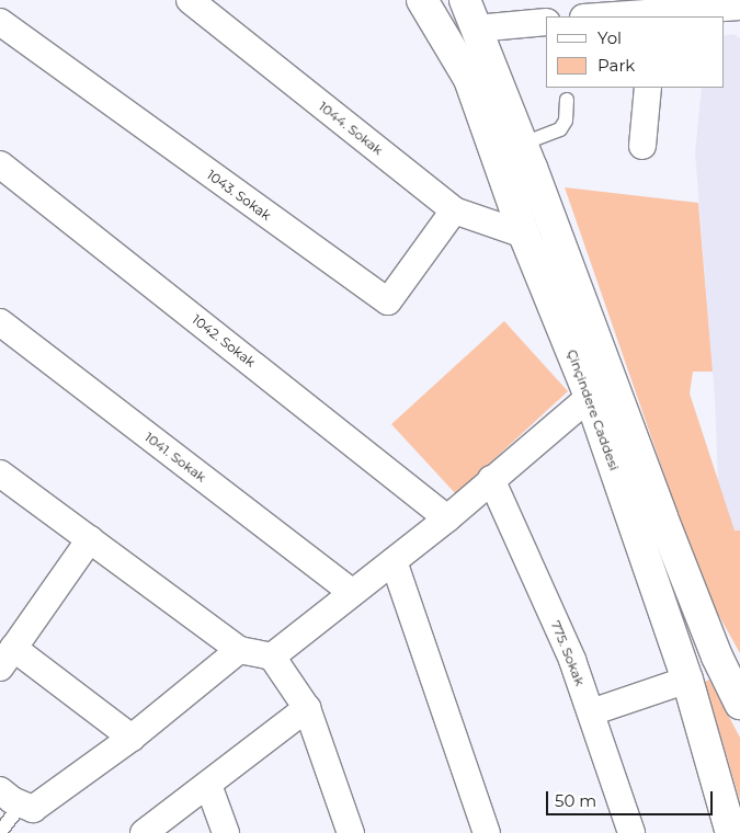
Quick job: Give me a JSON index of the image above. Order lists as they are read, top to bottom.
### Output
{
  "streets": {
    "main road": ["Çinçindere Caddesi"],
    "street": [
      "1044. Sokak",
      "1043. Sokak",
      "1042. Sokak",
      "1041. Sokak",
      "775. Sokak"
    ]
  },
  "crossings": [
    ["1044. Sokak", "1043. Sokak"],
    ["1044. Sokak", "Çinçindere Caddesi"]
  ],
  "legend": ["Yol", "Park"],
  "scale_bar": "50 m"
}
